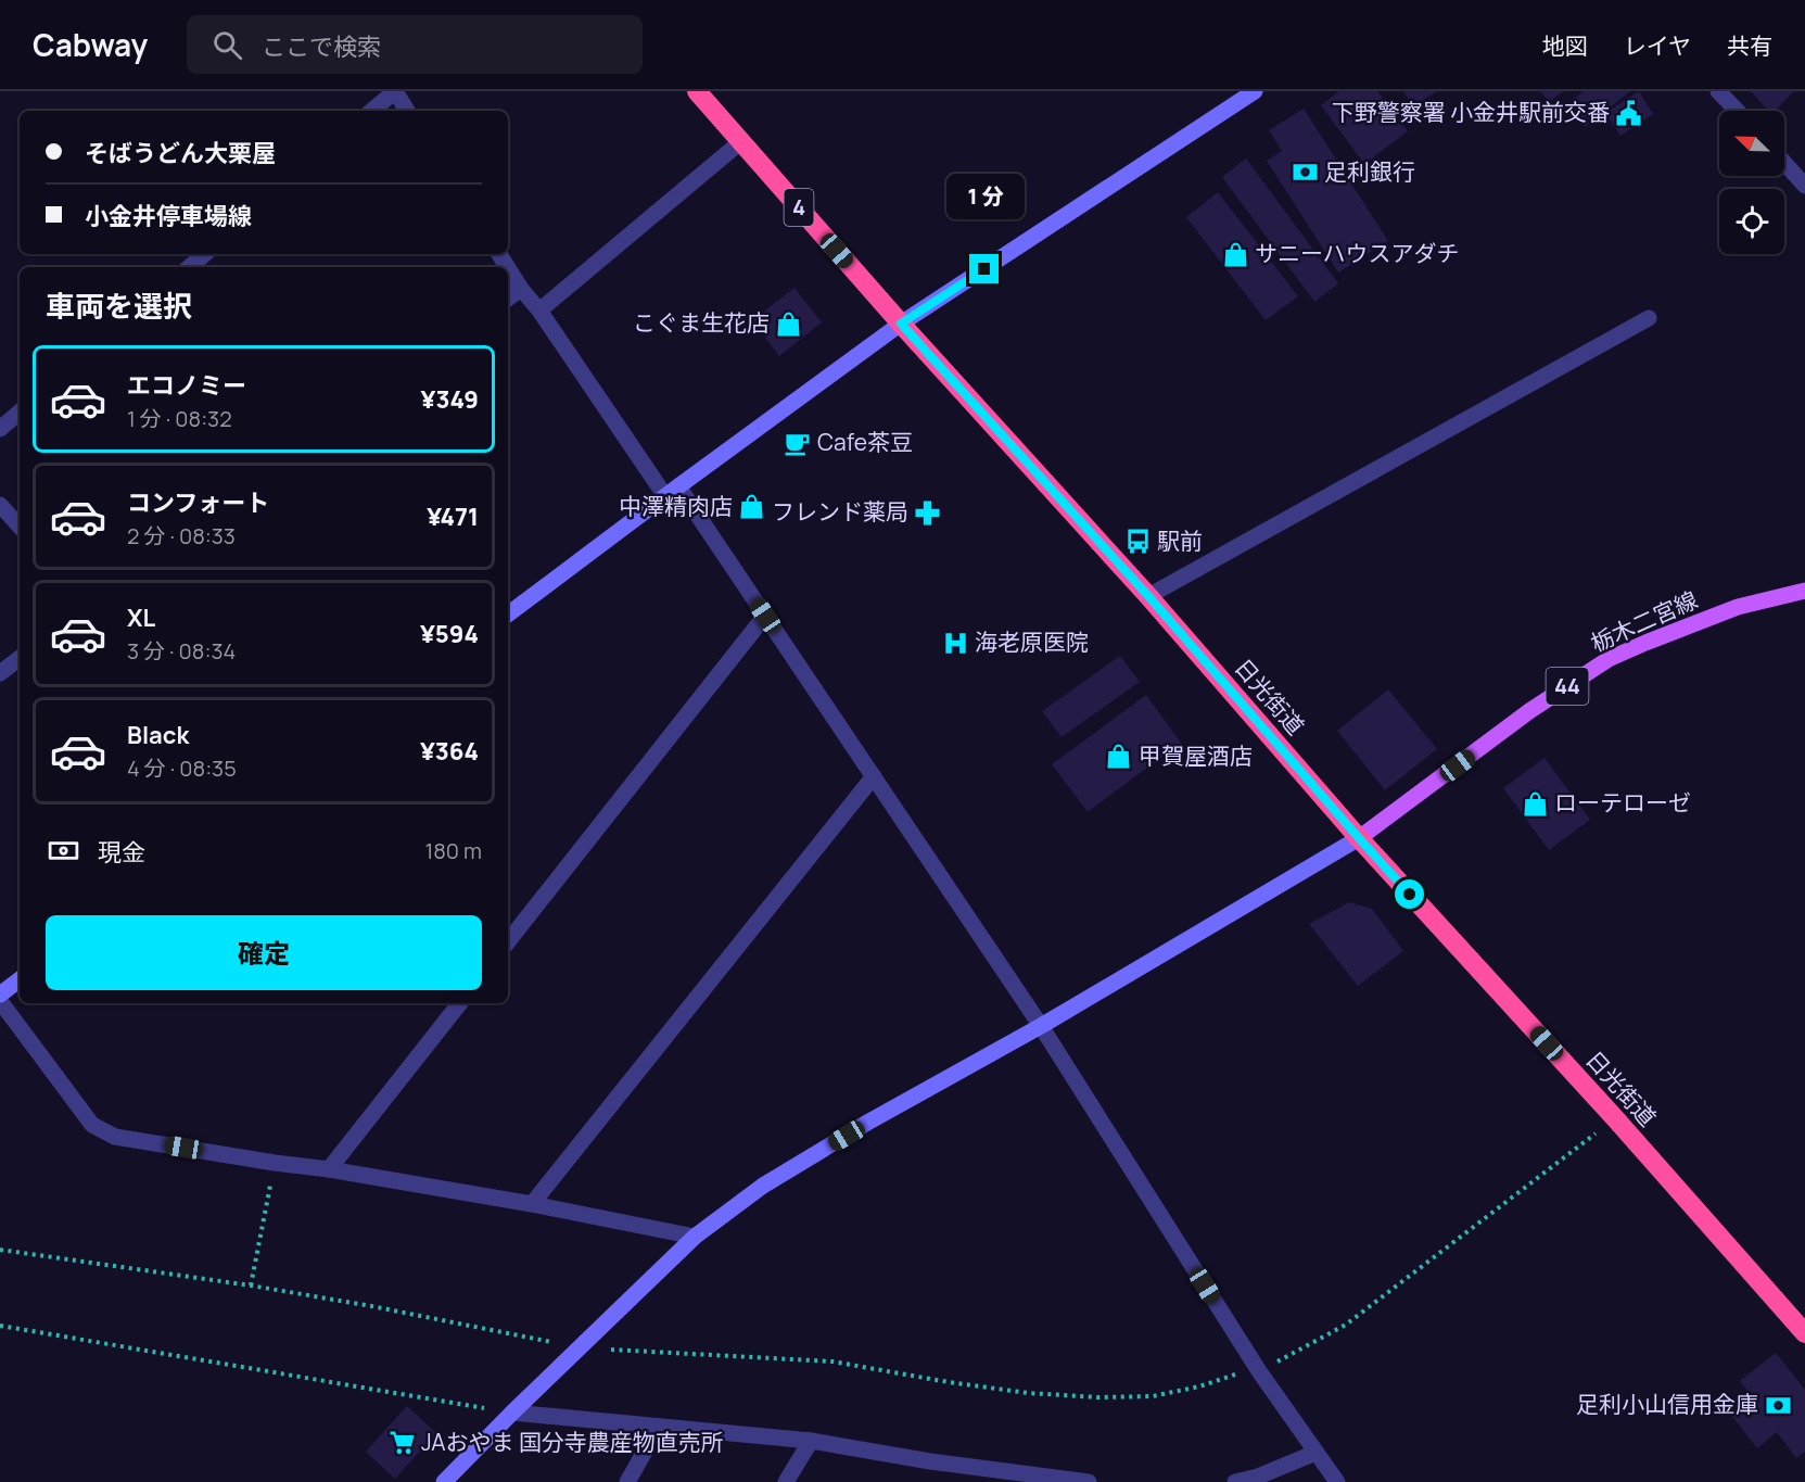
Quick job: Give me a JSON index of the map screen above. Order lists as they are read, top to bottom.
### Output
{
  "streets": {
    "highway": ["4", "日光街道"],
    "main road": ["栃木二宮線", "44"]
  },
  "crossings": [
    ["栃木二宮線", "日光街道"]
  ],
  "places": {
    "public building": ["下野警察署 小金井駅前交番"],
    "bank": ["足利銀行", "足利小山信用金庫"],
    "shop": [
      "サニーハウスアダチ",
      "こぐま生花店",
      "中澤精肉店",
      "甲賀屋酒店",
      "ローテローゼ"
    ],
    "cafe": ["Cafe茶豆"],
    "pharmacy": ["フレンド薬局"],
    "bus stop": ["駅前"],
    "hospital": ["海老原医院"],
    "supermarket": ["JAおやま 国分寺農産物直売所"]
  },
  "north": "top left",
  "page": {
    "header": "Cabway",
    "search": "ここで検索",
    "nav": ["地図", "レイヤ", "共有"],
    "banner": ["そばうどん大栗屋", "小金井停車場線"],
    "bubble": "1 分",
    "heading": "車両を選択",
    "list": [
      {
        "name": "エコノミー",
        "note": "1 分 · 08:32",
        "value": "¥349"
      },
      {
        "name": "コンフォート",
        "note": "2 分 · 08:33",
        "value": "¥471"
      },
      {
        "name": "XL",
        "note": "3 分 · 08:34",
        "value": "¥594"
      },
      {
        "name": "Black",
        "note": "4 分 · 08:35",
        "value": "¥364"
      }
    ],
    "pay": ["現金", "180 m"],
    "buttons": "確定"
  }
}
